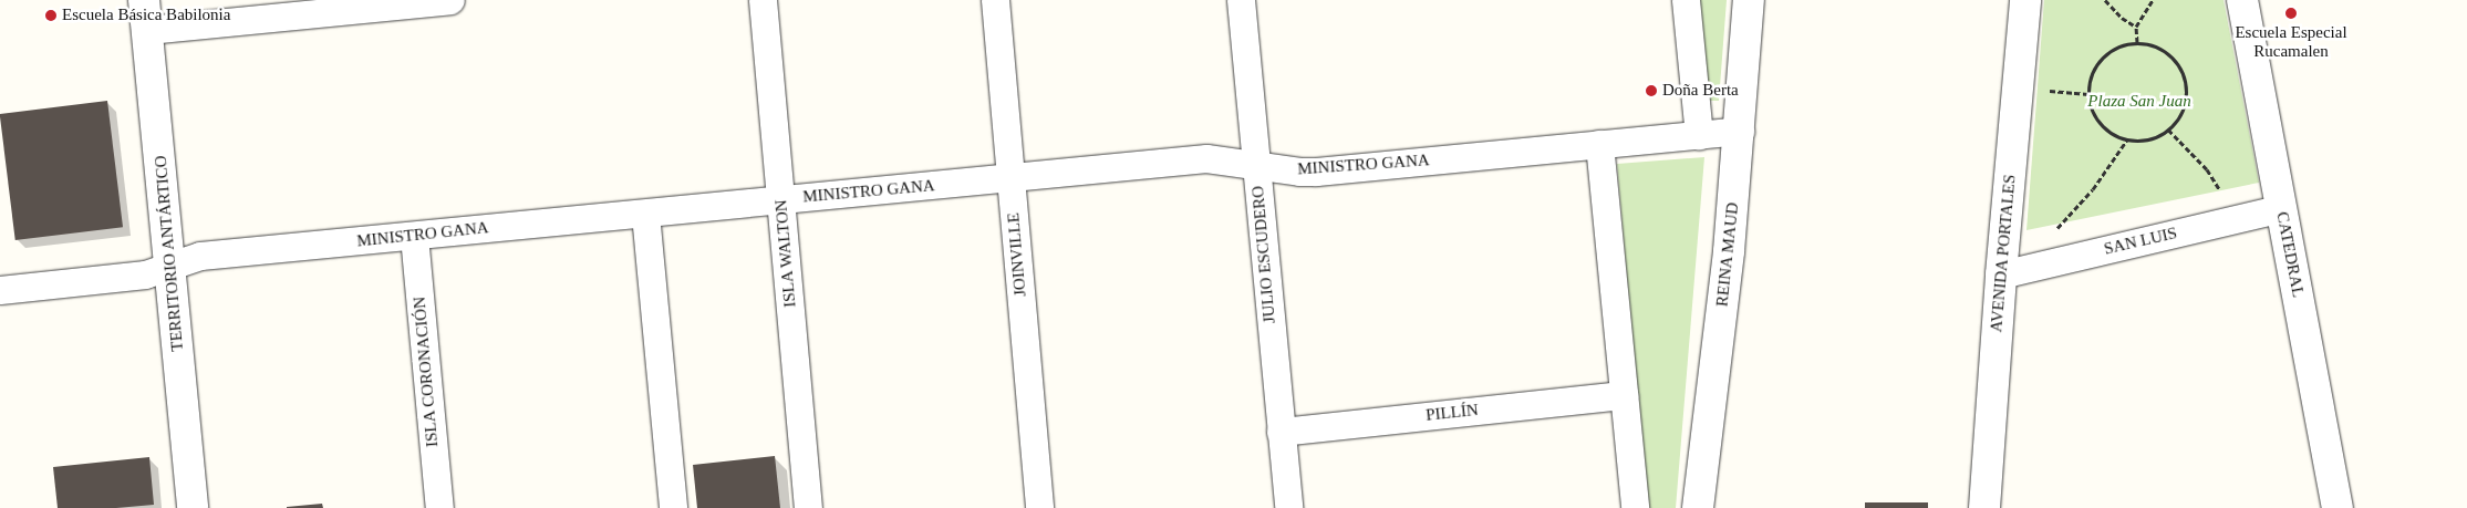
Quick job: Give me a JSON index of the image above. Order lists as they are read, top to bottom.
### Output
{
  "streets": {
    "street": [
      "MINISTRO GANA",
      "SAN LUIS",
      "TERRITORIO ANTÁRTICO",
      "ISLA WALTON",
      "AVENIDA PORTALES",
      "JOINVILLE",
      "JULIO ESCUDERO",
      "REINA MAUD",
      "CATEDRAL",
      "ISLA CORONACIÓN",
      "PILLÍN"
    ]
  },
  "crossings": [
    ["MINISTRO GANA", "TERRITORIO ANTÁRTICO"],
    ["MINISTRO GANA", "ISLA WALTON"],
    ["MINISTRO GANA", "JOINVILLE"],
    ["MINISTRO GANA", "JULIO ESCUDERO"],
    ["MINISTRO GANA", "REINA MAUD"],
    ["MINISTRO GANA", "ISLA CORONACIÓN"],
    ["SAN LUIS", "AVENIDA PORTALES"],
    ["SAN LUIS", "CATEDRAL"],
    ["JULIO ESCUDERO", "PILLÍN"]
  ],
  "parks": ["Plaza San Juan"],
  "places": ["Escuela Especial Rucamalen", "Escuela Básica Babilonia", "Doña Berta"]
}
